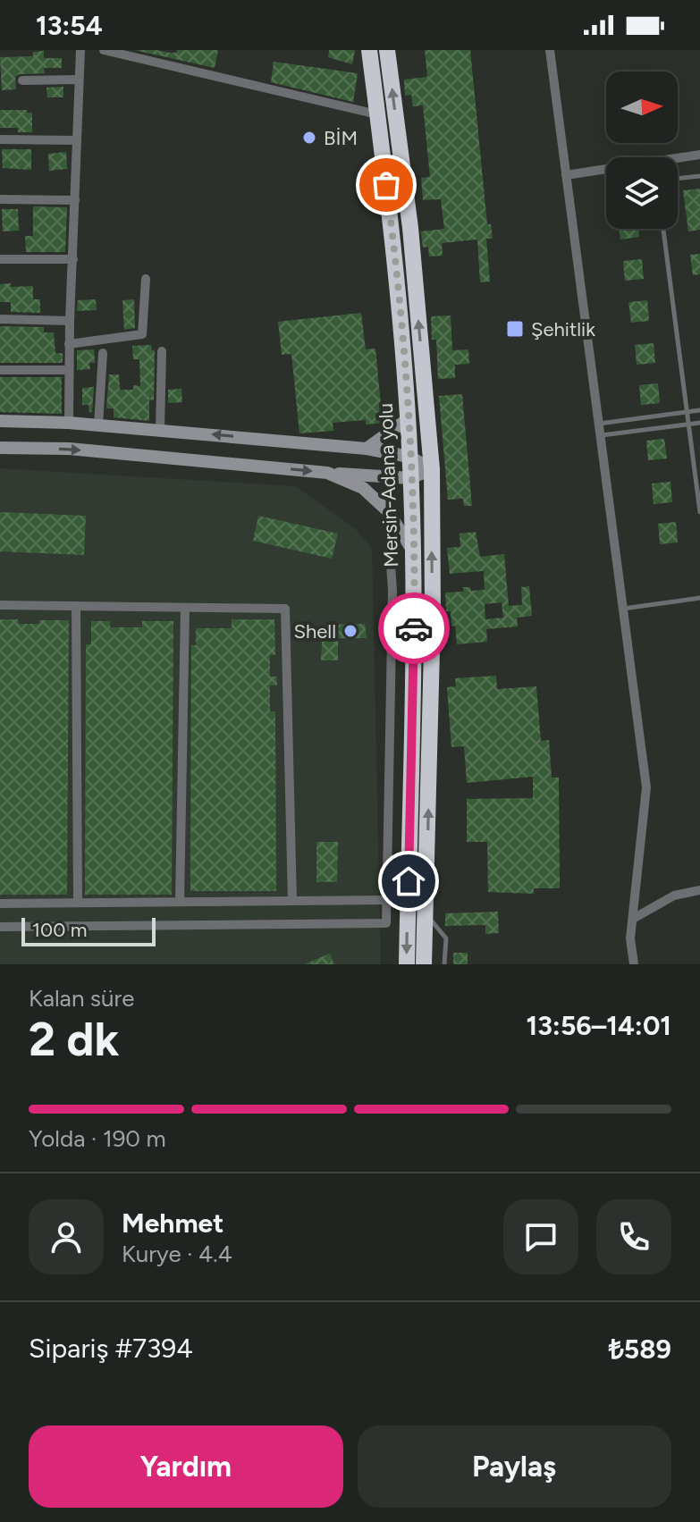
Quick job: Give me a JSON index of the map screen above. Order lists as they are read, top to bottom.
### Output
{
  "streets": {
    "highway": ["Mersin-Adana yolu"]
  },
  "places": {
    "other": ["BİM", "Shell"],
    "transit": ["Şehitlik"]
  },
  "scale_bar": "100 m",
  "north": "right",
  "page": {
    "status": "13:54",
    "scale": "100 m",
    "heading": ["2 dk", "Kalan süre", "13:56–14:01"],
    "panel": [
      "Mehmet",
      "Kurye · 4.4",
      "Sipariş #7394",
      "₺589"
    ],
    "bar": "Yolda · 190 m",
    "buttons": ["Yardım", "Paylaş"]
  }
}
